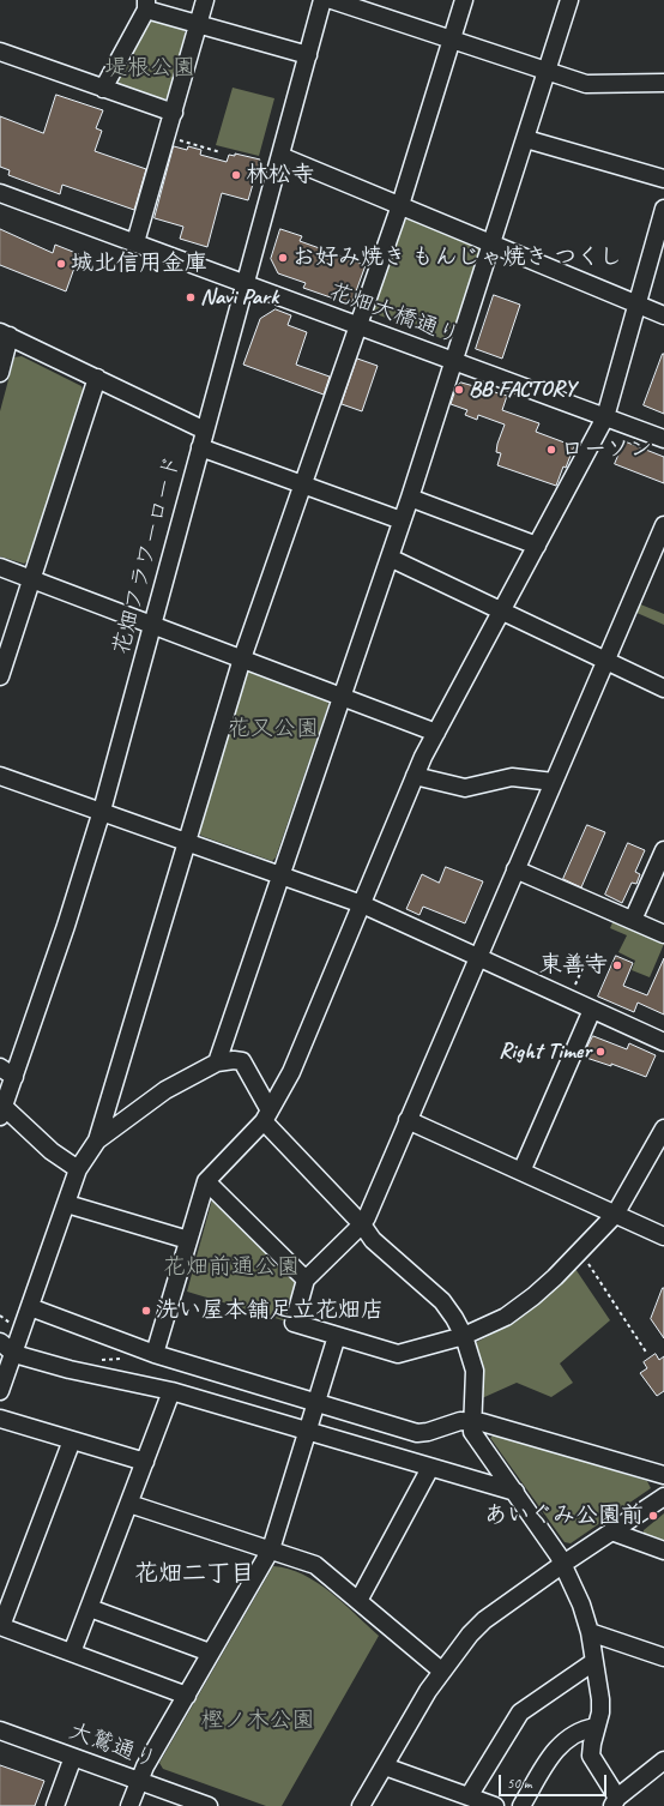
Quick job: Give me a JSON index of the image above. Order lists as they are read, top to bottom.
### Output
{
  "streets": {
    "street": ["花畑大橋通り", "花畑フラワーロード", "大鷲通り"]
  },
  "crossings": [
    ["花畑大橋通り", "花畑フラワーロード"]
  ],
  "districts": ["花畑二丁目"],
  "parks": [
    "堤根公園",
    "花又公園",
    "花畑前通公園",
    "樫ノ木公園"
  ],
  "places": [
    "林松寺",
    "お好み焼き もんじゃ焼き つくし",
    "城北信用金庫",
    "Navi Park",
    "BB FACTORY",
    "ローソン",
    "東善寺",
    "Right Timer",
    "洗い屋本舗足立花畑店",
    "あいぐみ公園前"
  ],
  "scale_bar": "50 m"
}
